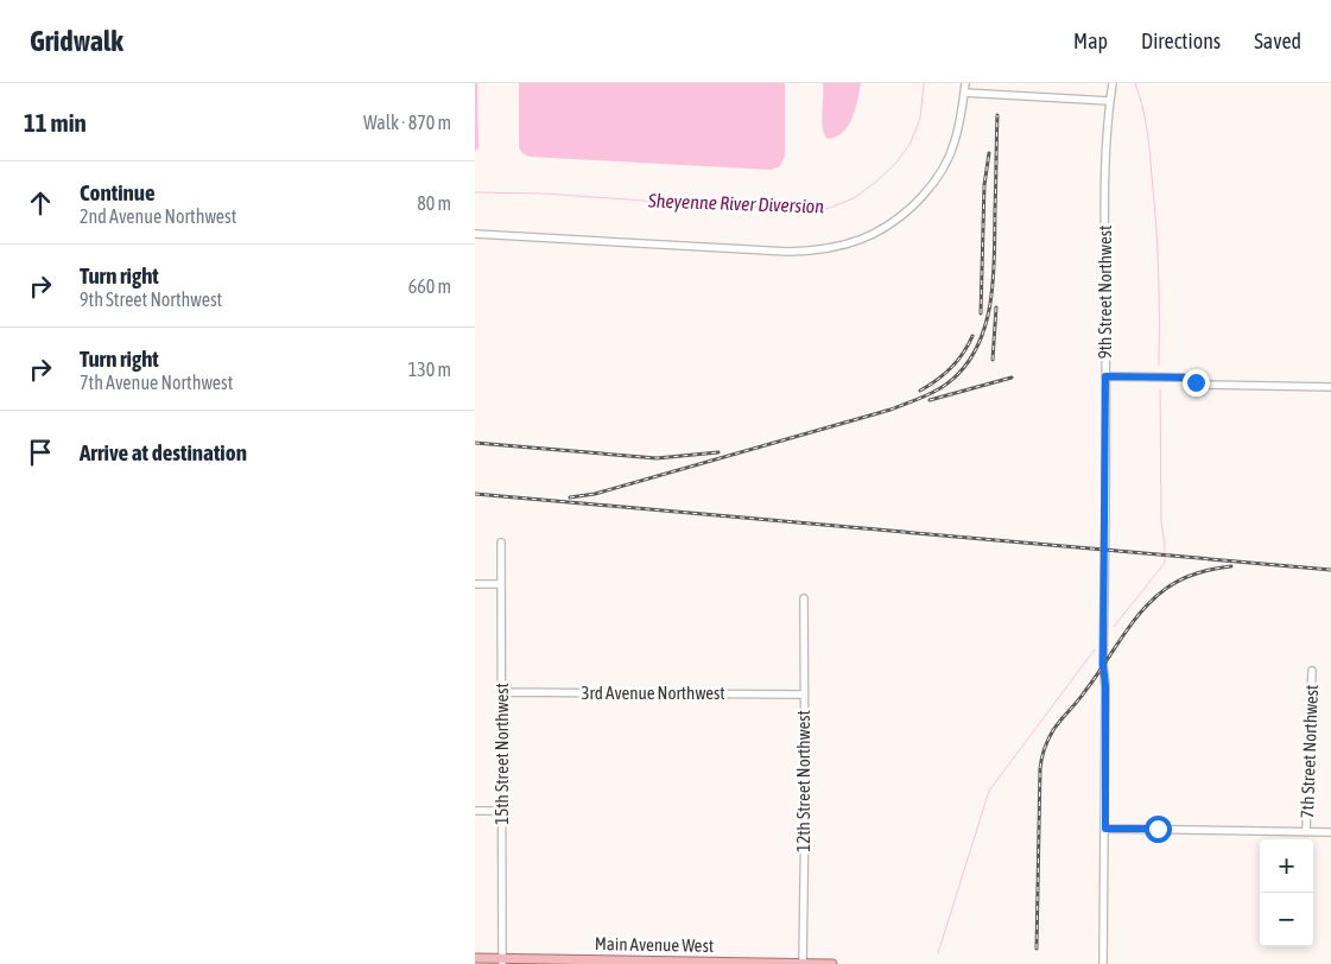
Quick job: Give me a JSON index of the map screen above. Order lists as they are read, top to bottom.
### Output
{
  "streets": {
    "main road": ["Main Avenue West"],
    "street": [
      "9th Street Northwest",
      "3rd Avenue Northwest",
      "7th Street Northwest",
      "15th Street Northwest",
      "12th Street Northwest"
    ]
  },
  "crossings": [
    ["3rd Avenue Northwest", "15th Street Northwest"],
    ["3rd Avenue Northwest", "12th Street Northwest"],
    ["15th Street Northwest", "Main Avenue West"],
    ["12th Street Northwest", "Main Avenue West"]
  ],
  "water": ["Sheyenne River Diversion"],
  "page": {
    "header": "Gridwalk",
    "nav": ["Map", "Directions", "Saved"],
    "heading": ["11 min", "Walk · 870 m"],
    "list": [
      ["Continue", "2nd Avenue Northwest", "80 m"],
      ["Turn right", "9th Street Northwest", "660 m"],
      ["Turn right", "7th Avenue Northwest", "130 m"],
      "Arrive at destination"
    ],
    "map_buttons": ["+", "−"]
  }
}
